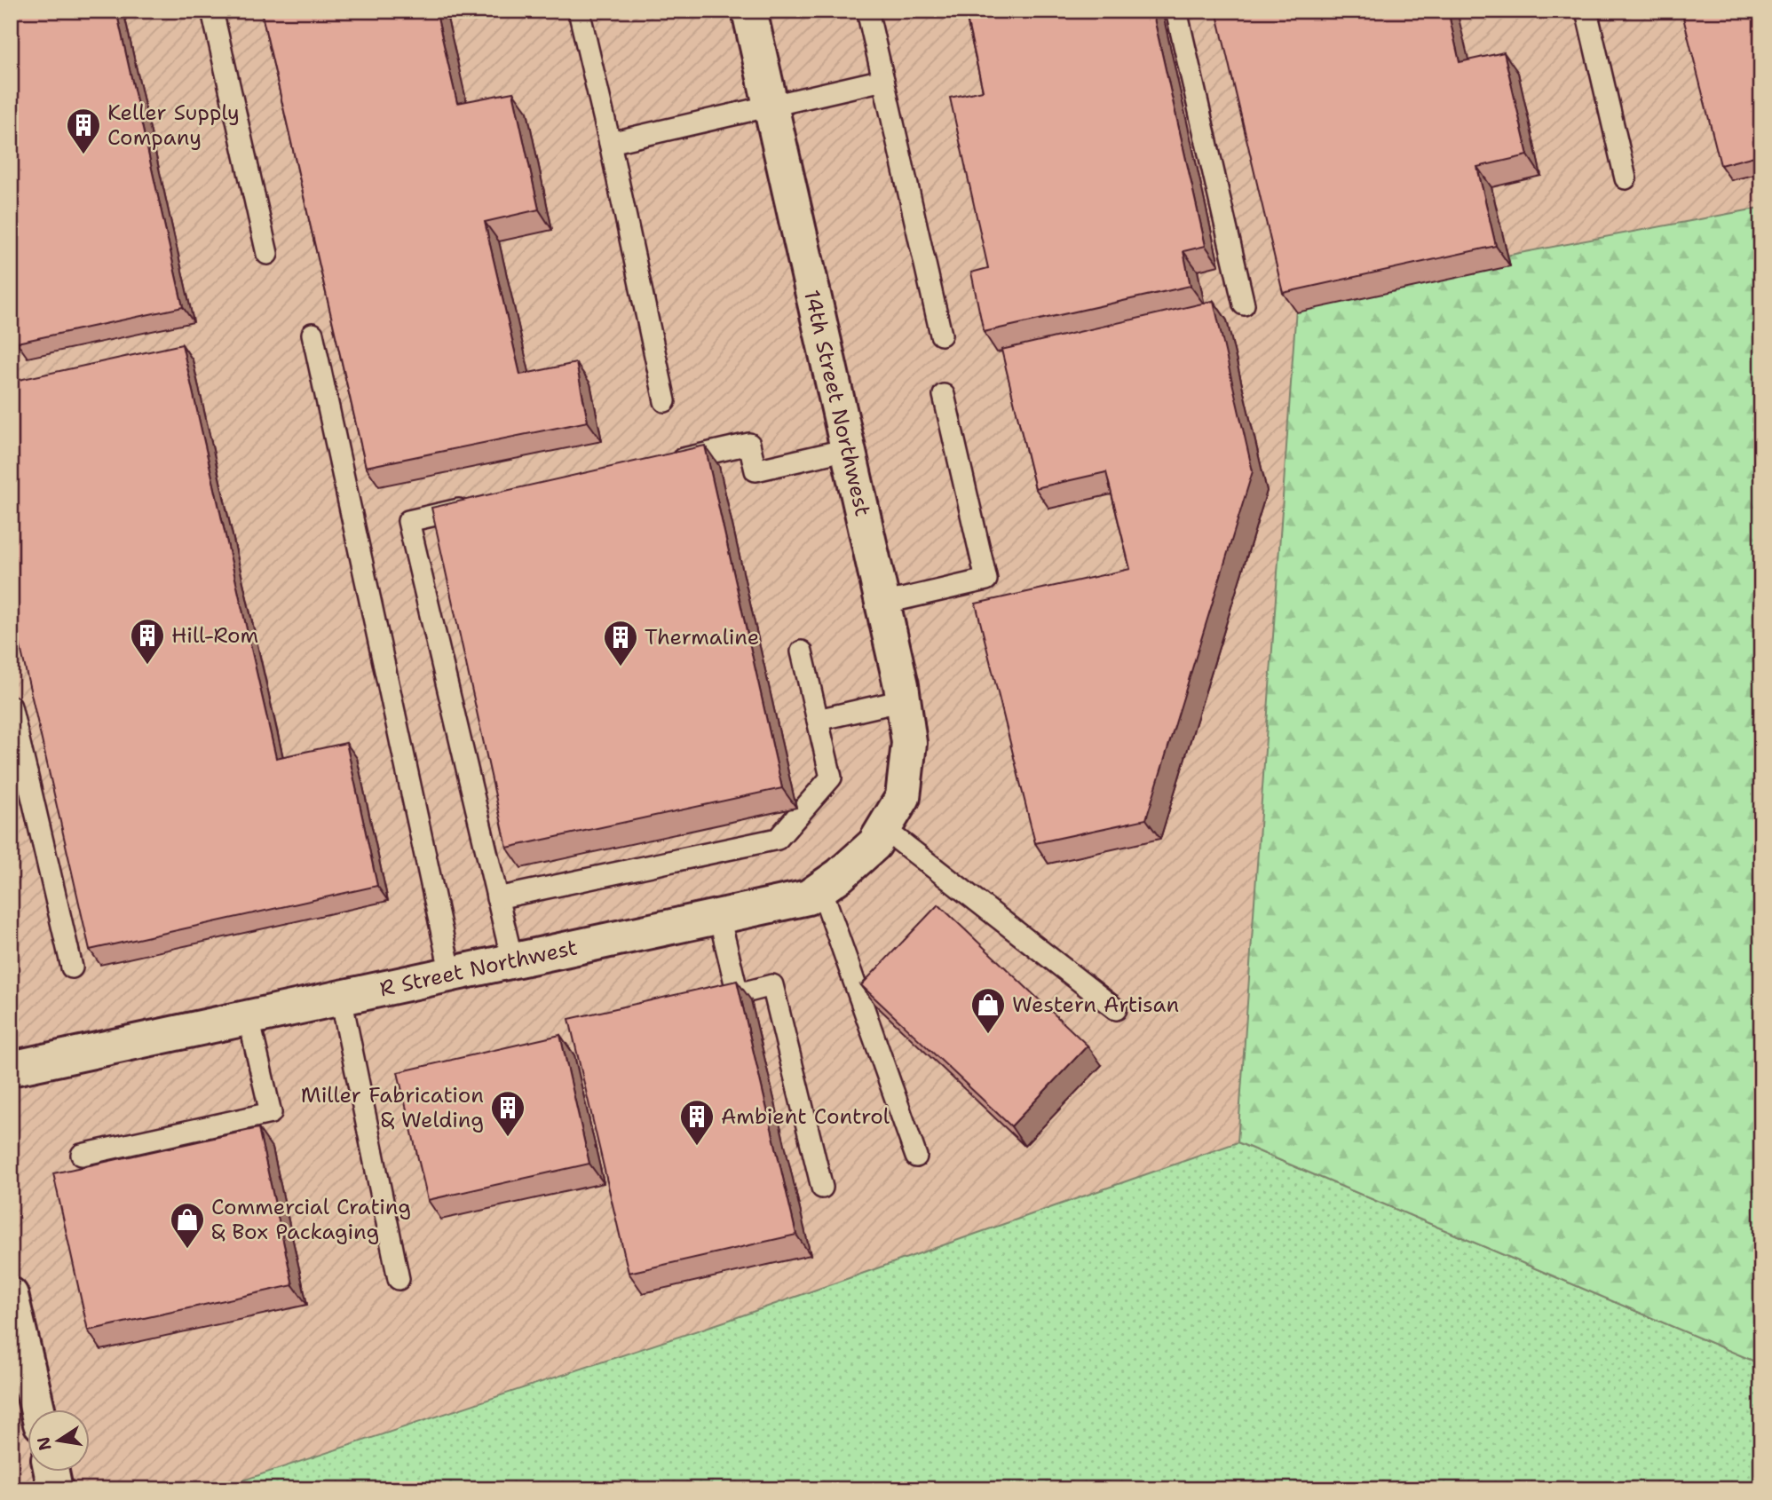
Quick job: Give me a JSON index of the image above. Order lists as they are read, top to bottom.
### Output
{
  "streets": {
    "street": ["14th Street Northwest", "R Street Northwest"]
  },
  "crossings": [
    ["14th Street Northwest", "R Street Northwest"]
  ],
  "places": {
    "building": [
      "Keller Supply Company",
      "Hill-Rom",
      "Thermaline",
      "Miller Fabrication & Welding",
      "Ambient Control"
    ],
    "shop": ["Western Artisan", "Commercial Crating & Box Packaging"]
  },
  "north": "left"
}
